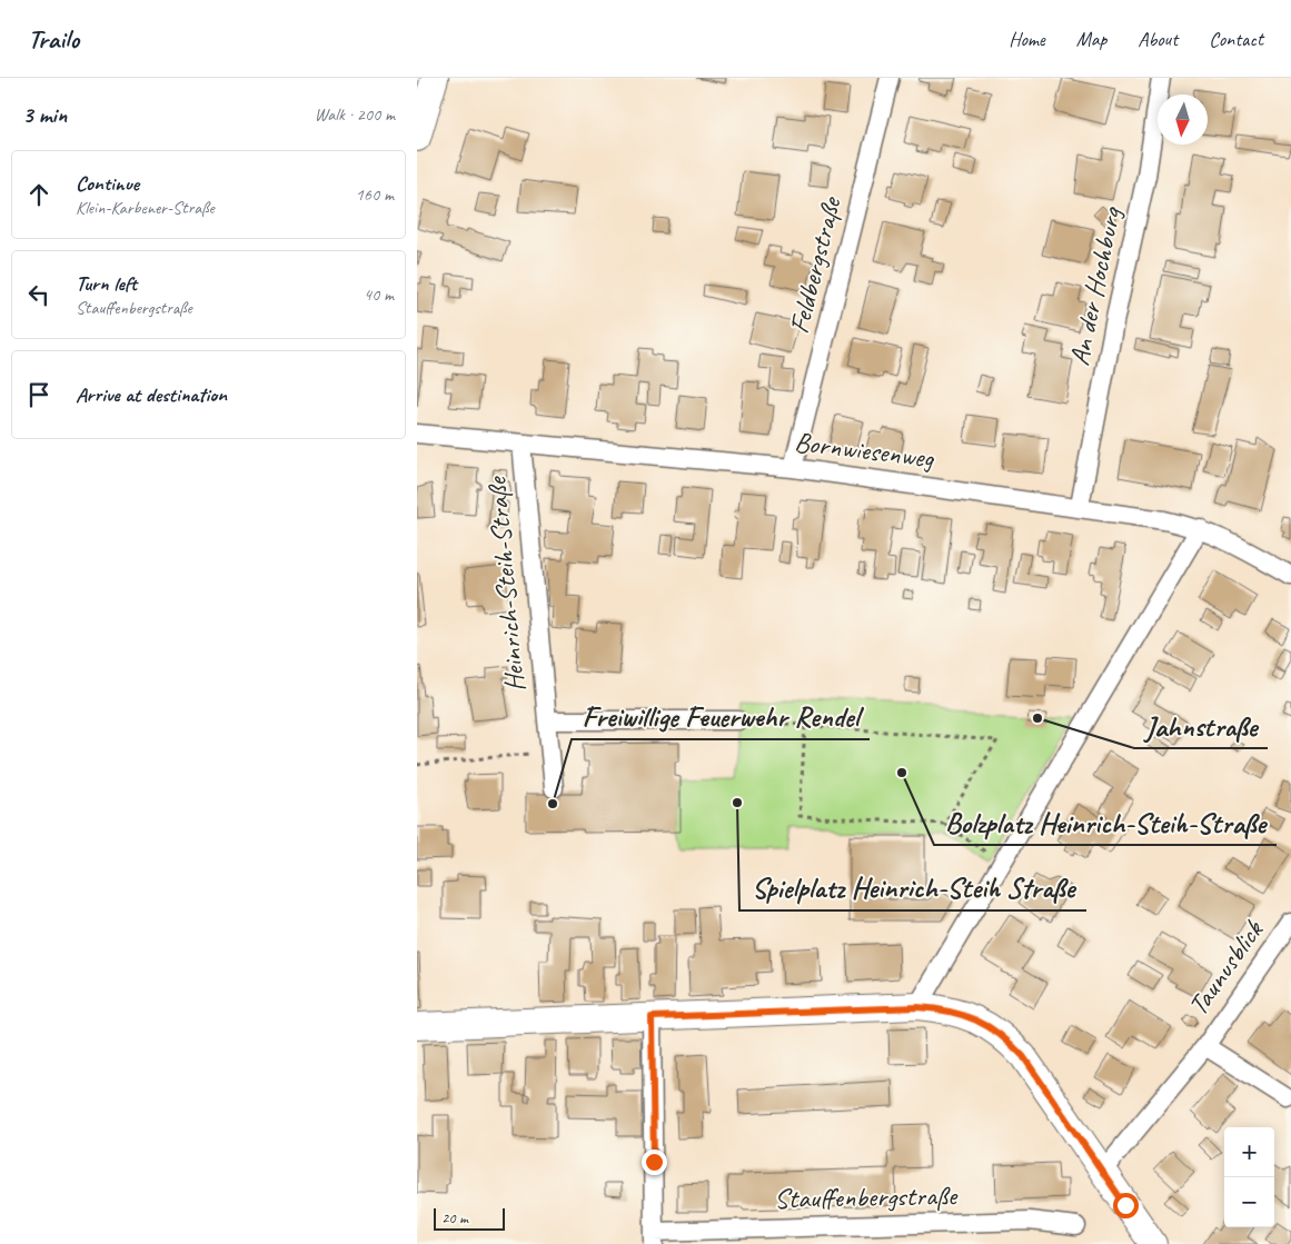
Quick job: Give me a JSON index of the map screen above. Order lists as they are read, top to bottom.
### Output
{
  "streets": {
    "street": [
      "Feldbergstraße",
      "An der Hochburg",
      "Bornwiesenweg",
      "Heinrich-Steih-Straße",
      "Taunusblick",
      "Stauffenbergstraße"
    ]
  },
  "crossings": [
    ["Feldbergstraße", "Bornwiesenweg"],
    ["An der Hochburg", "Bornwiesenweg"],
    ["Bornwiesenweg", "Heinrich-Steih-Straße"]
  ],
  "places": [
    "Jahnstraße",
    "Bolzplatz Heinrich-Steih-Straße",
    "Spielplatz Heinrich-Steih Straße",
    "Freiwillige Feuerwehr Rendel"
  ],
  "scale_bar": "20 m",
  "north": "bottom",
  "page": {
    "header": "Trailo",
    "nav": [
      "Home",
      "Map",
      "About",
      "Contact"
    ],
    "heading": ["3 min", "Walk · 200 m"],
    "list": [
      ["Continue", "Klein-Karbener-Straße", "160 m"],
      ["Turn left", "Stauffenbergstraße", "40 m"],
      "Arrive at destination"
    ],
    "map_buttons": ["+", "−"],
    "scale": "20 m"
  }
}
